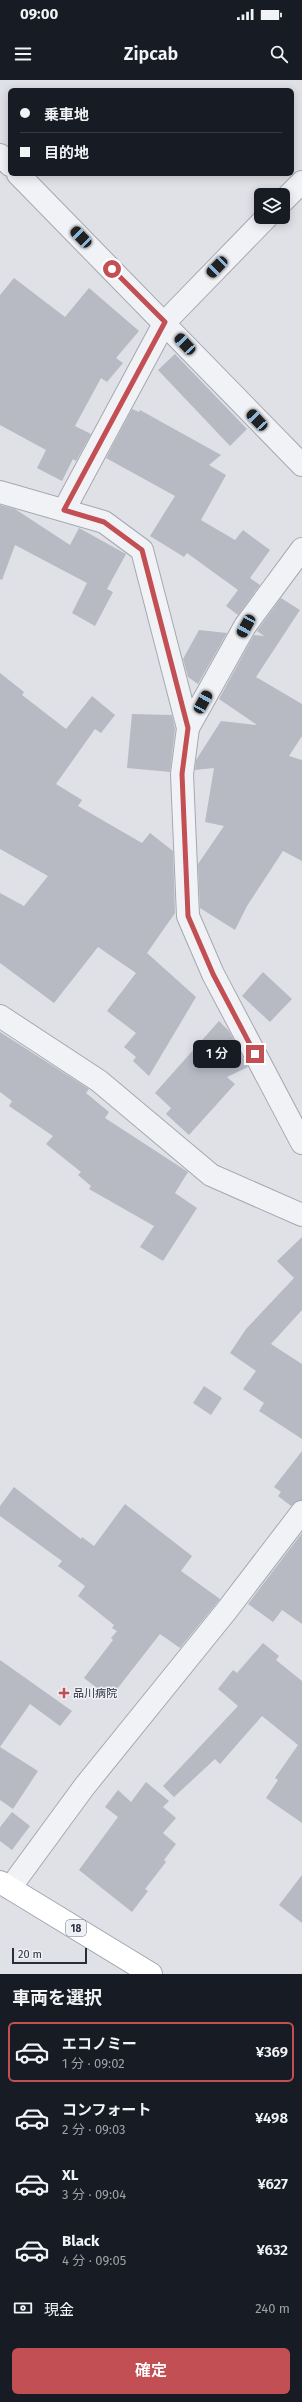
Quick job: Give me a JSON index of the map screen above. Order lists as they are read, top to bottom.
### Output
{
  "streets": {
    "main road": ["18"]
  },
  "places": {
    "health": ["品川病院"]
  },
  "scale_bar": "20 m",
  "page": {
    "status": "09:00",
    "header": "Zipcab",
    "banner": ["乗車地", "目的地"],
    "bubble": "1 分",
    "scale": "20 m",
    "heading": "車両を選択",
    "list": [
      {
        "name": "エコノミー",
        "note": "1 分 · 09:02",
        "value": "¥369"
      },
      {
        "name": "コンフォート",
        "note": "2 分 · 09:03",
        "value": "¥498"
      },
      {
        "name": "XL",
        "note": "3 分 · 09:04",
        "value": "¥627"
      },
      {
        "name": "Black",
        "note": "4 分 · 09:05",
        "value": "¥632"
      }
    ],
    "pay": ["現金", "240 m"],
    "buttons": "確定"
  }
}
